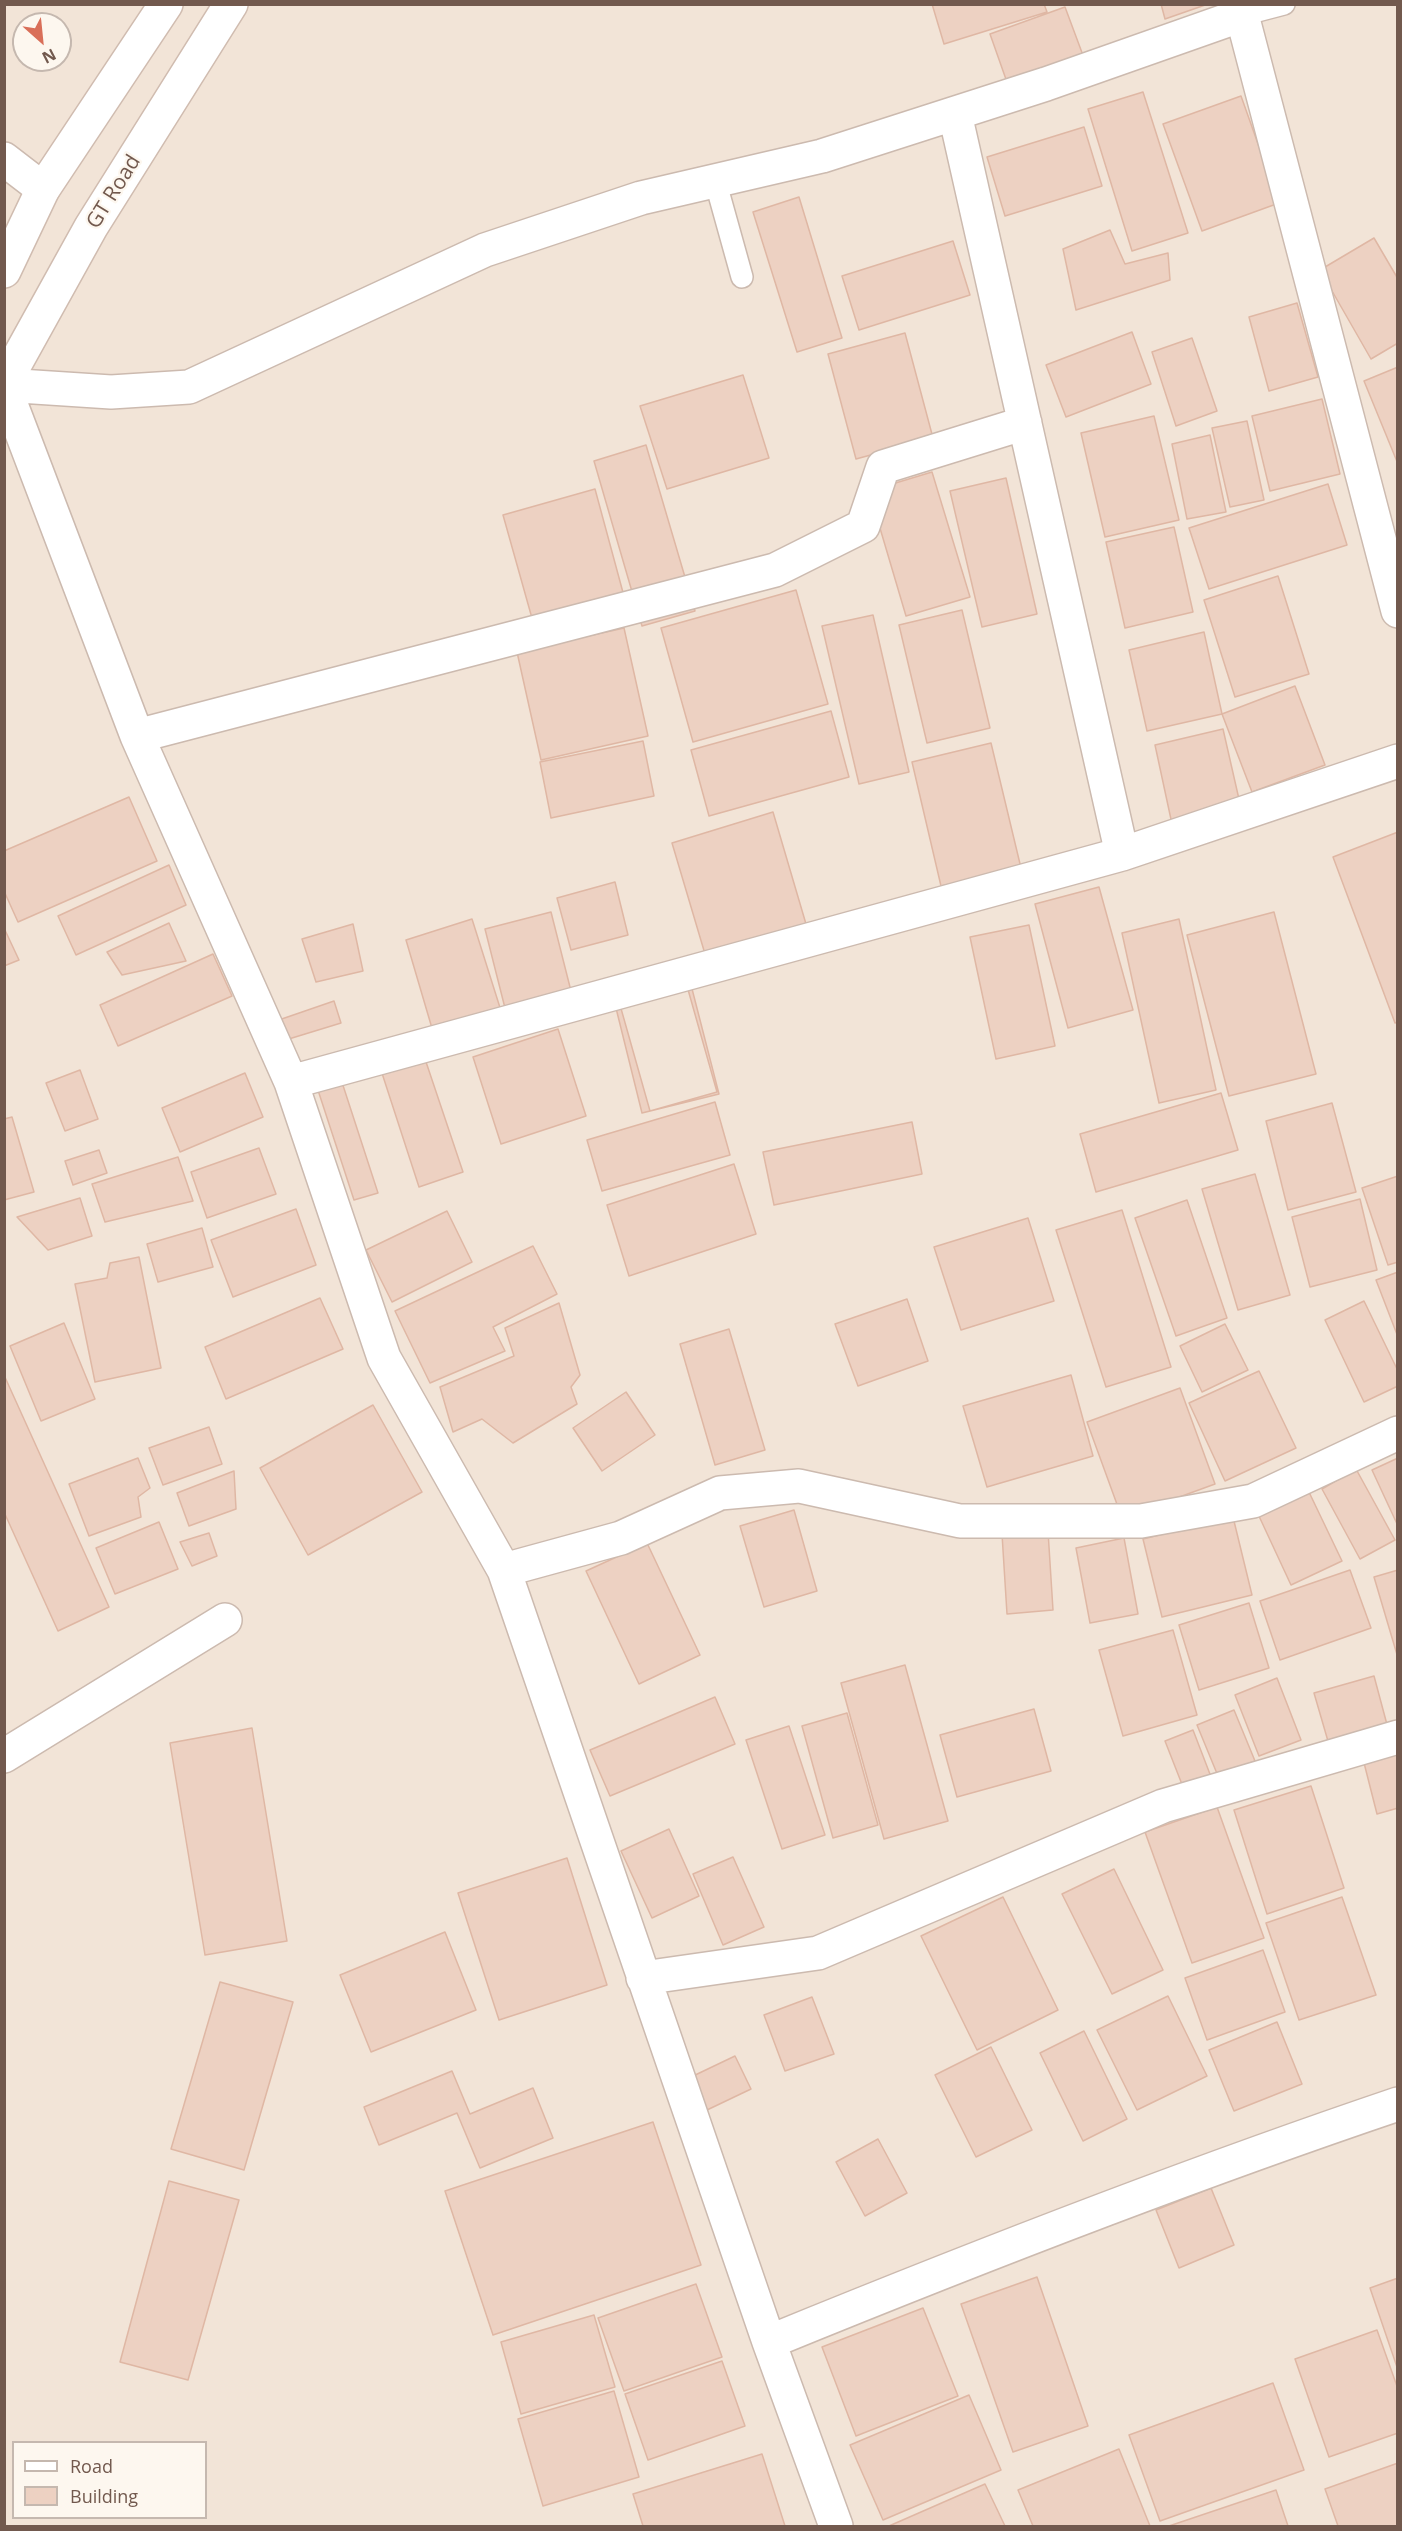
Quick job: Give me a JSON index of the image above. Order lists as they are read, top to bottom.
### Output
{
  "streets": {
    "street": ["GT Road"]
  },
  "legend": ["Road", "Building"],
  "north": "bottom right"
}
